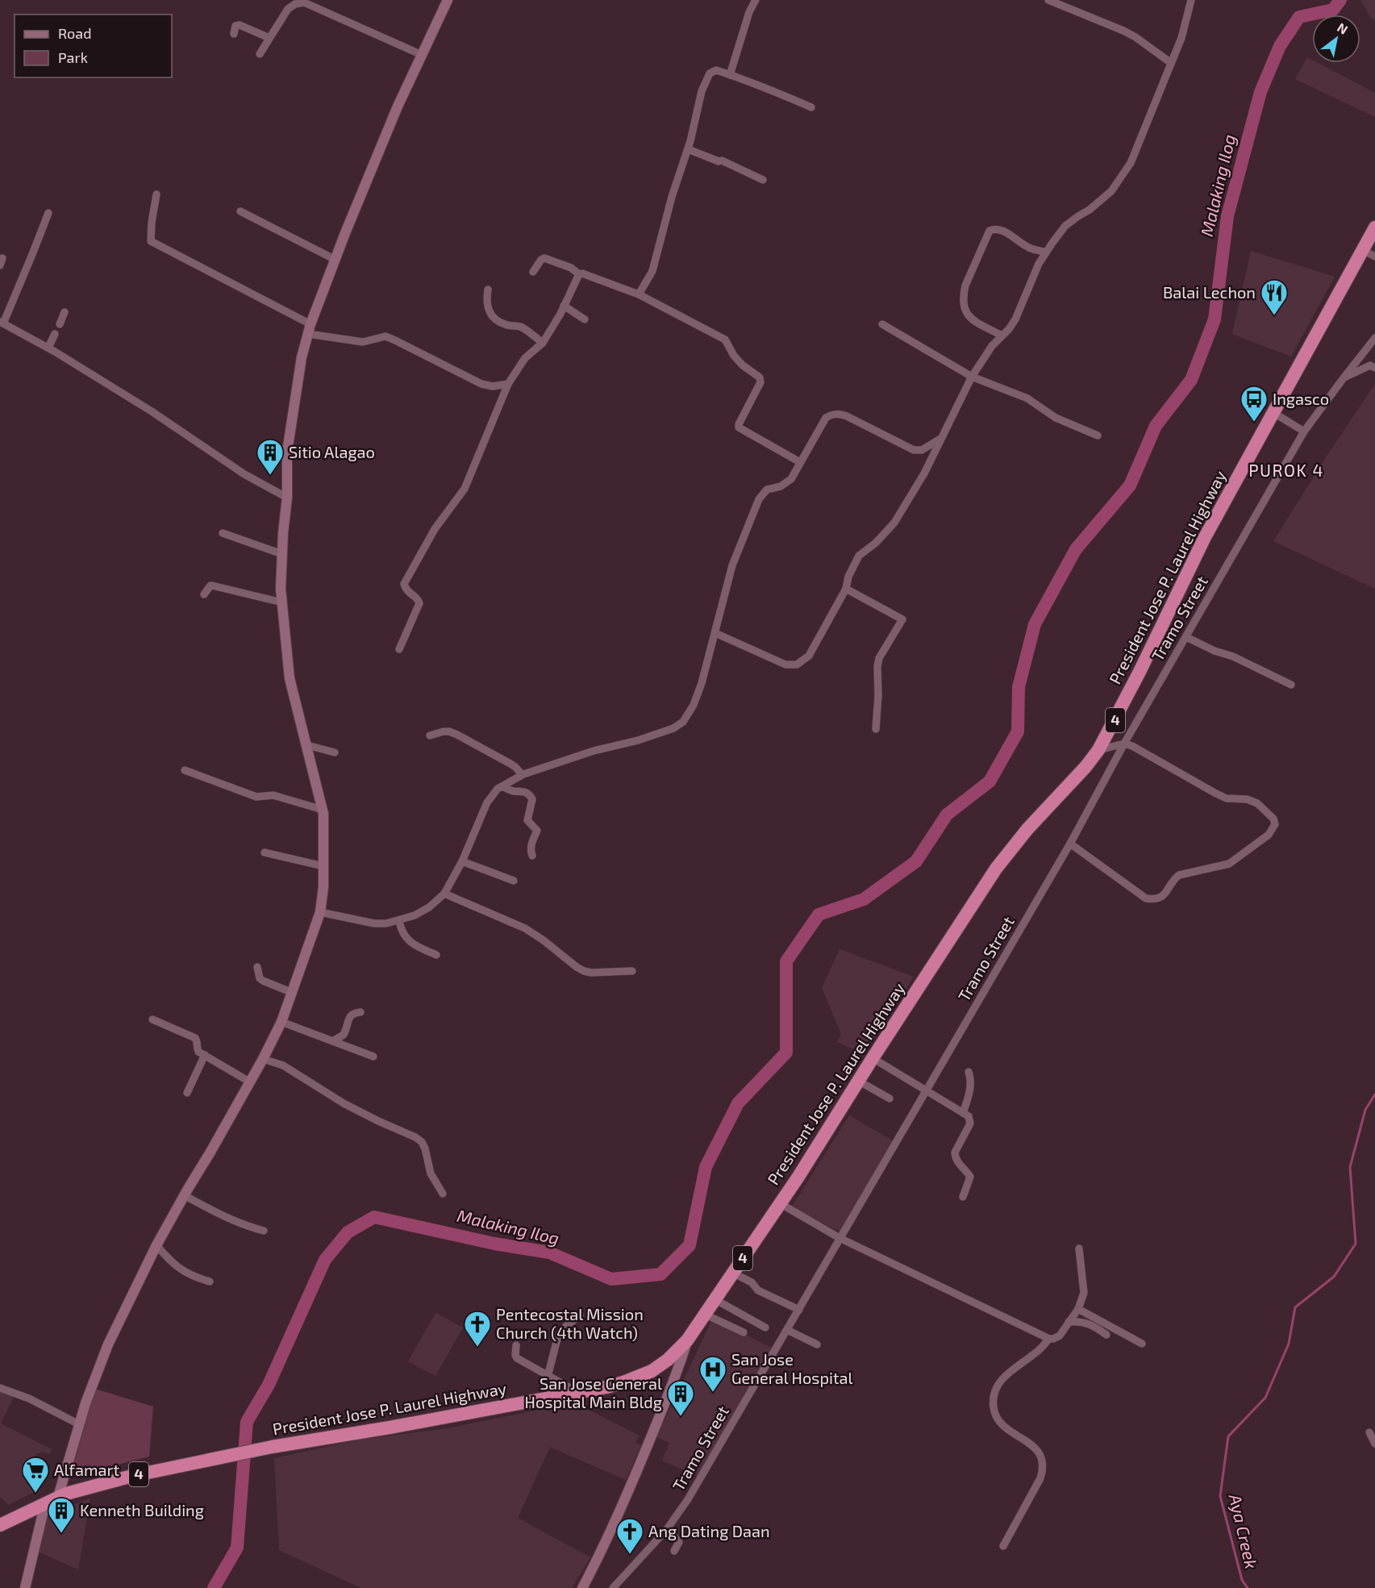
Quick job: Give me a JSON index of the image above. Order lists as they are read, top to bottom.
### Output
{
  "streets": {
    "highway": ["President Jose P. Laurel Highway", "4"],
    "street": ["Tramo Street"]
  },
  "districts": ["PUROK 4"],
  "water": ["Malaking Ilog", "Aya Creek"],
  "places": {
    "restaurant": ["Balai Lechon"],
    "bus stop": ["Ingasco"],
    "building": ["Sitio Alagao", "San Jose General Hospital Main Bldg", "Kenneth Building"],
    "church": ["Pentecostal Mission Church (4th Watch)", "Ang Dating Daan"],
    "hospital": ["San Jose General Hospital"],
    "supermarket": ["Alfamart"]
  },
  "legend": ["Road", "Park"],
  "north": "top right"
}
